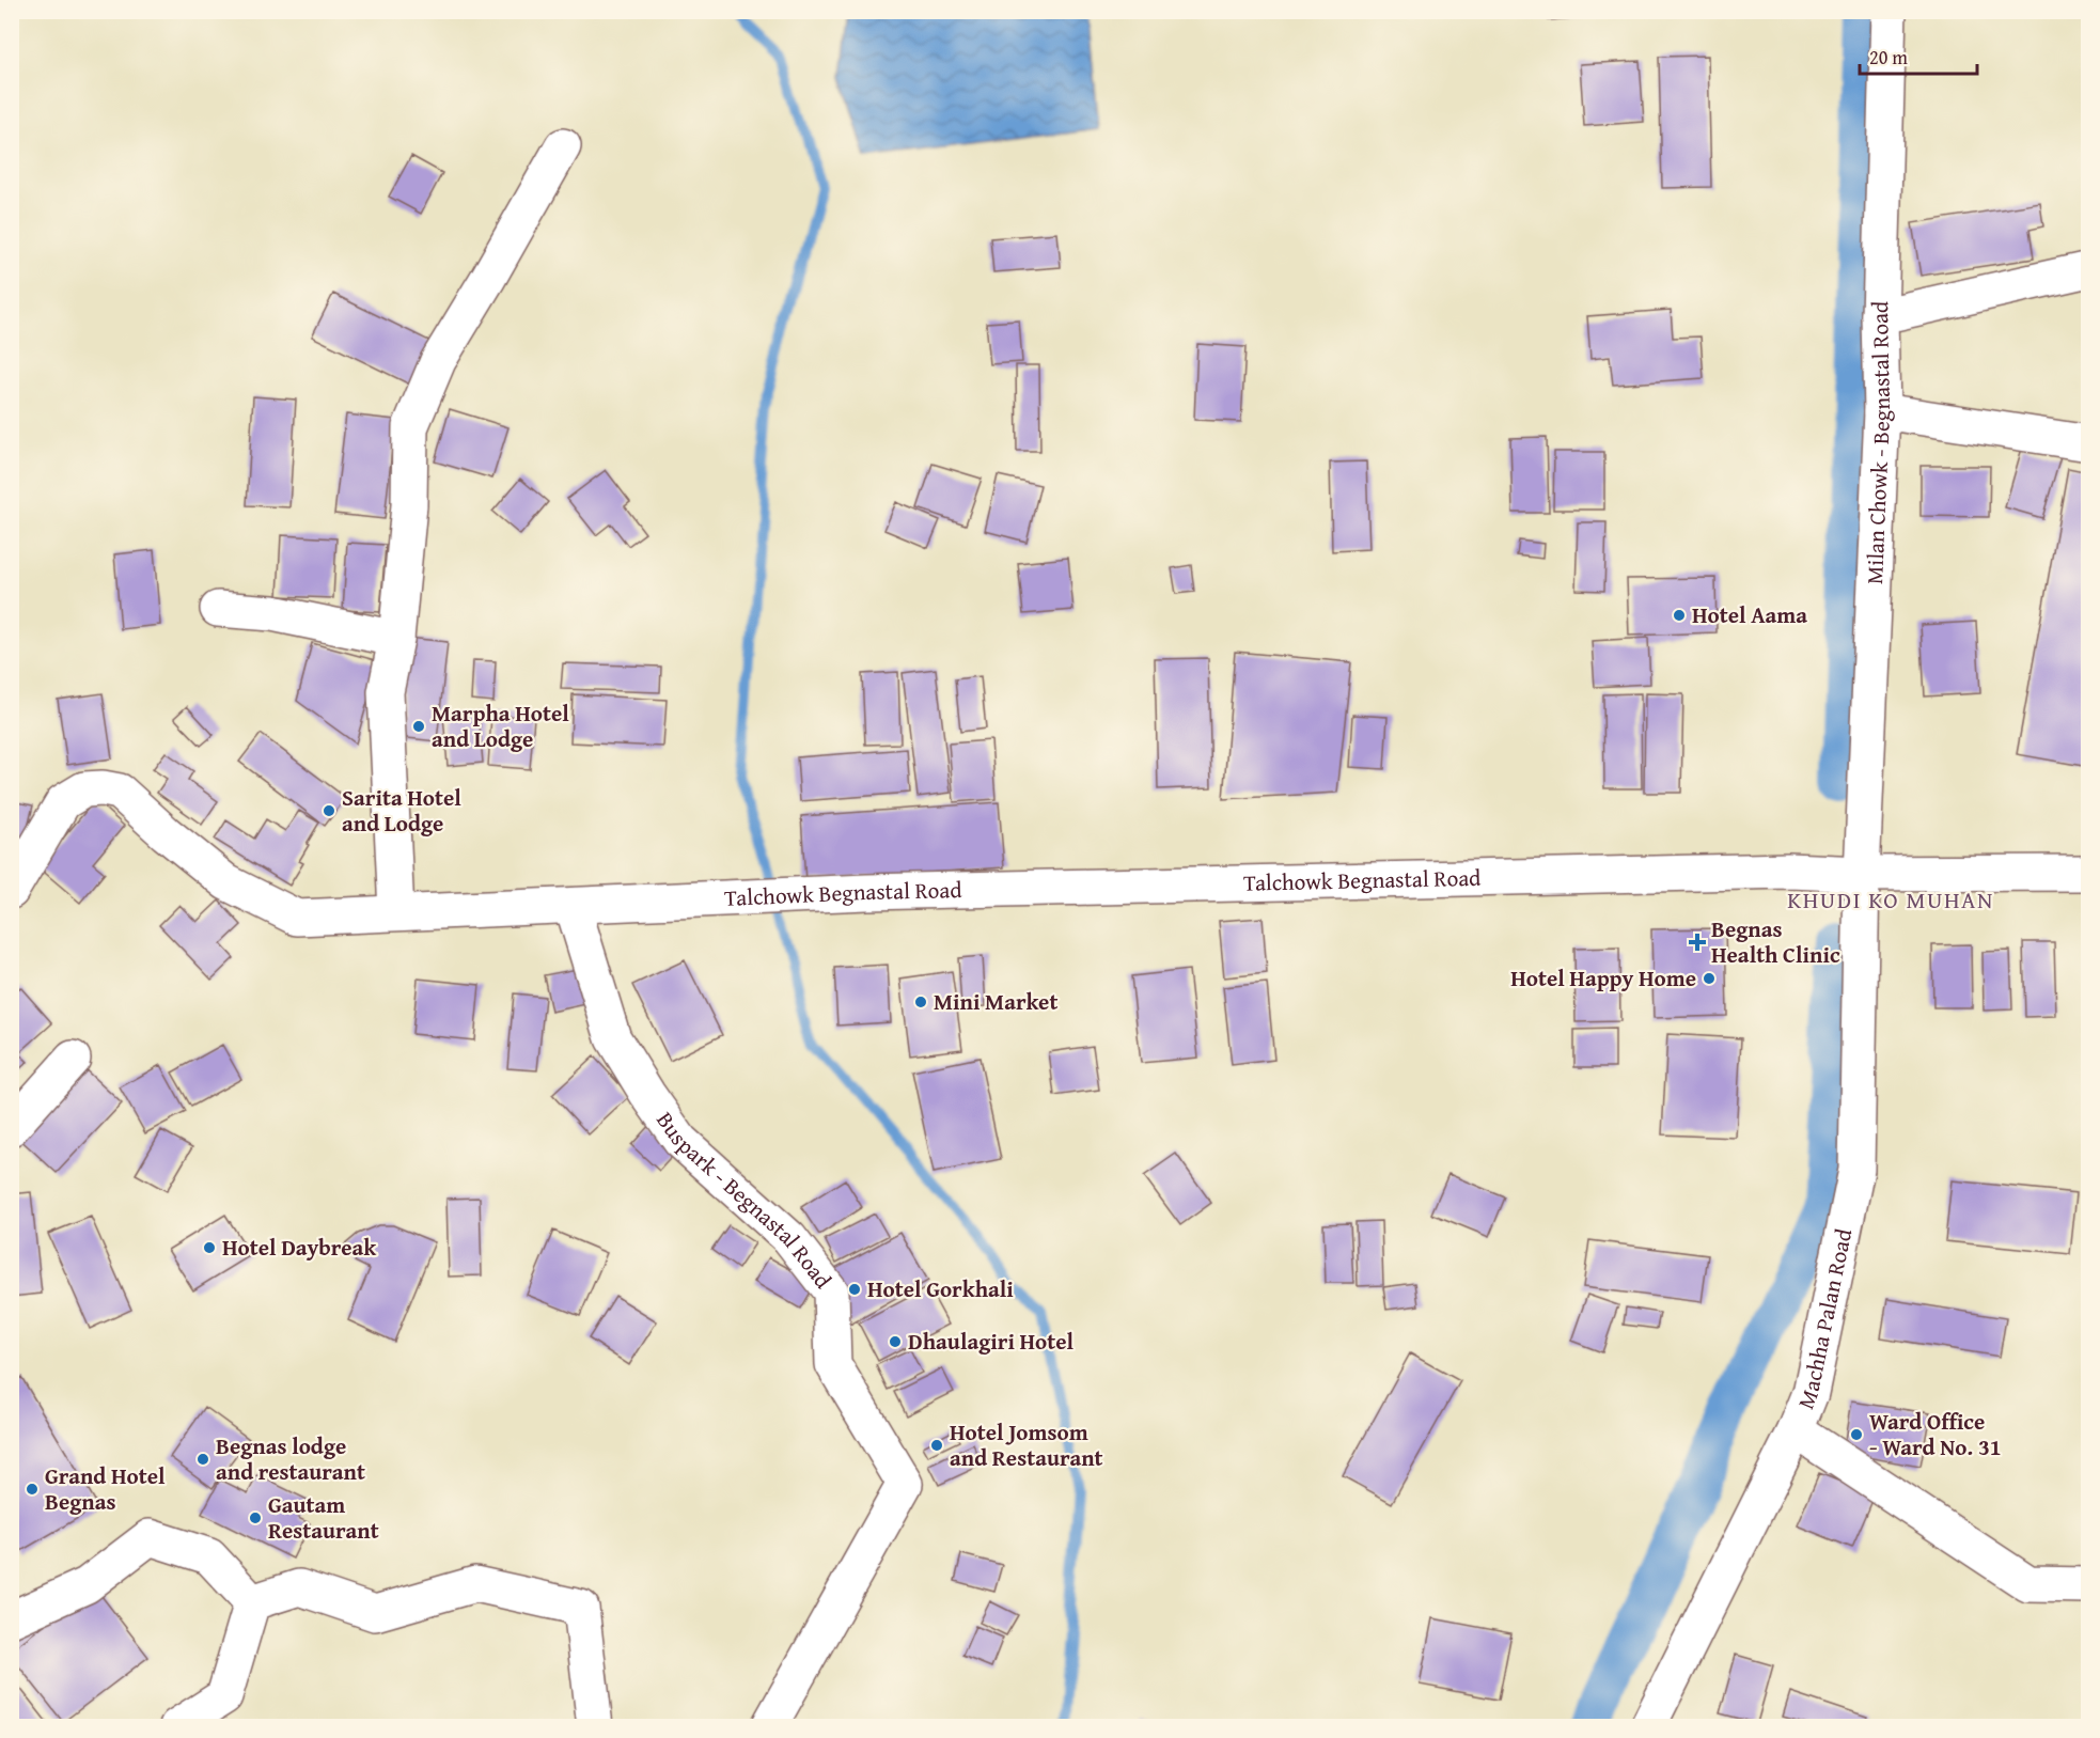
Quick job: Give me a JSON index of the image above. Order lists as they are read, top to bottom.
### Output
{
  "streets": {
    "street": [
      "Milan Chowk - Begnastal Road",
      "Talchowk Begnastal Road",
      "Buspark - Begnastal Road",
      "Machha Palan Road"
    ]
  },
  "crossings": [
    ["Milan Chowk - Begnastal Road", "Talchowk Begnastal Road"],
    ["Milan Chowk - Begnastal Road", "Machha Palan Road"],
    ["Talchowk Begnastal Road", "Buspark - Begnastal Road"],
    ["Talchowk Begnastal Road", "Machha Palan Road"]
  ],
  "districts": ["KHUDI KO MUHAN"],
  "places": {
    "other": [
      "Hotel Aama",
      "Marpha Hotel and Lodge",
      "Sarita Hotel and Lodge",
      "Hotel Happy Home",
      "Mini Market",
      "Hotel Daybreak",
      "Hotel Gorkhali",
      "Dhaulagiri Hotel",
      "Ward Office - Ward No. 31",
      "Hotel Jomsom and Restaurant",
      "Begnas lodge and restaurant",
      "Grand Hotel Begnas",
      "Gautam Restaurant"
    ],
    "health": ["Begnas Health Clinic"]
  },
  "scale_bar": "20 m"
}
